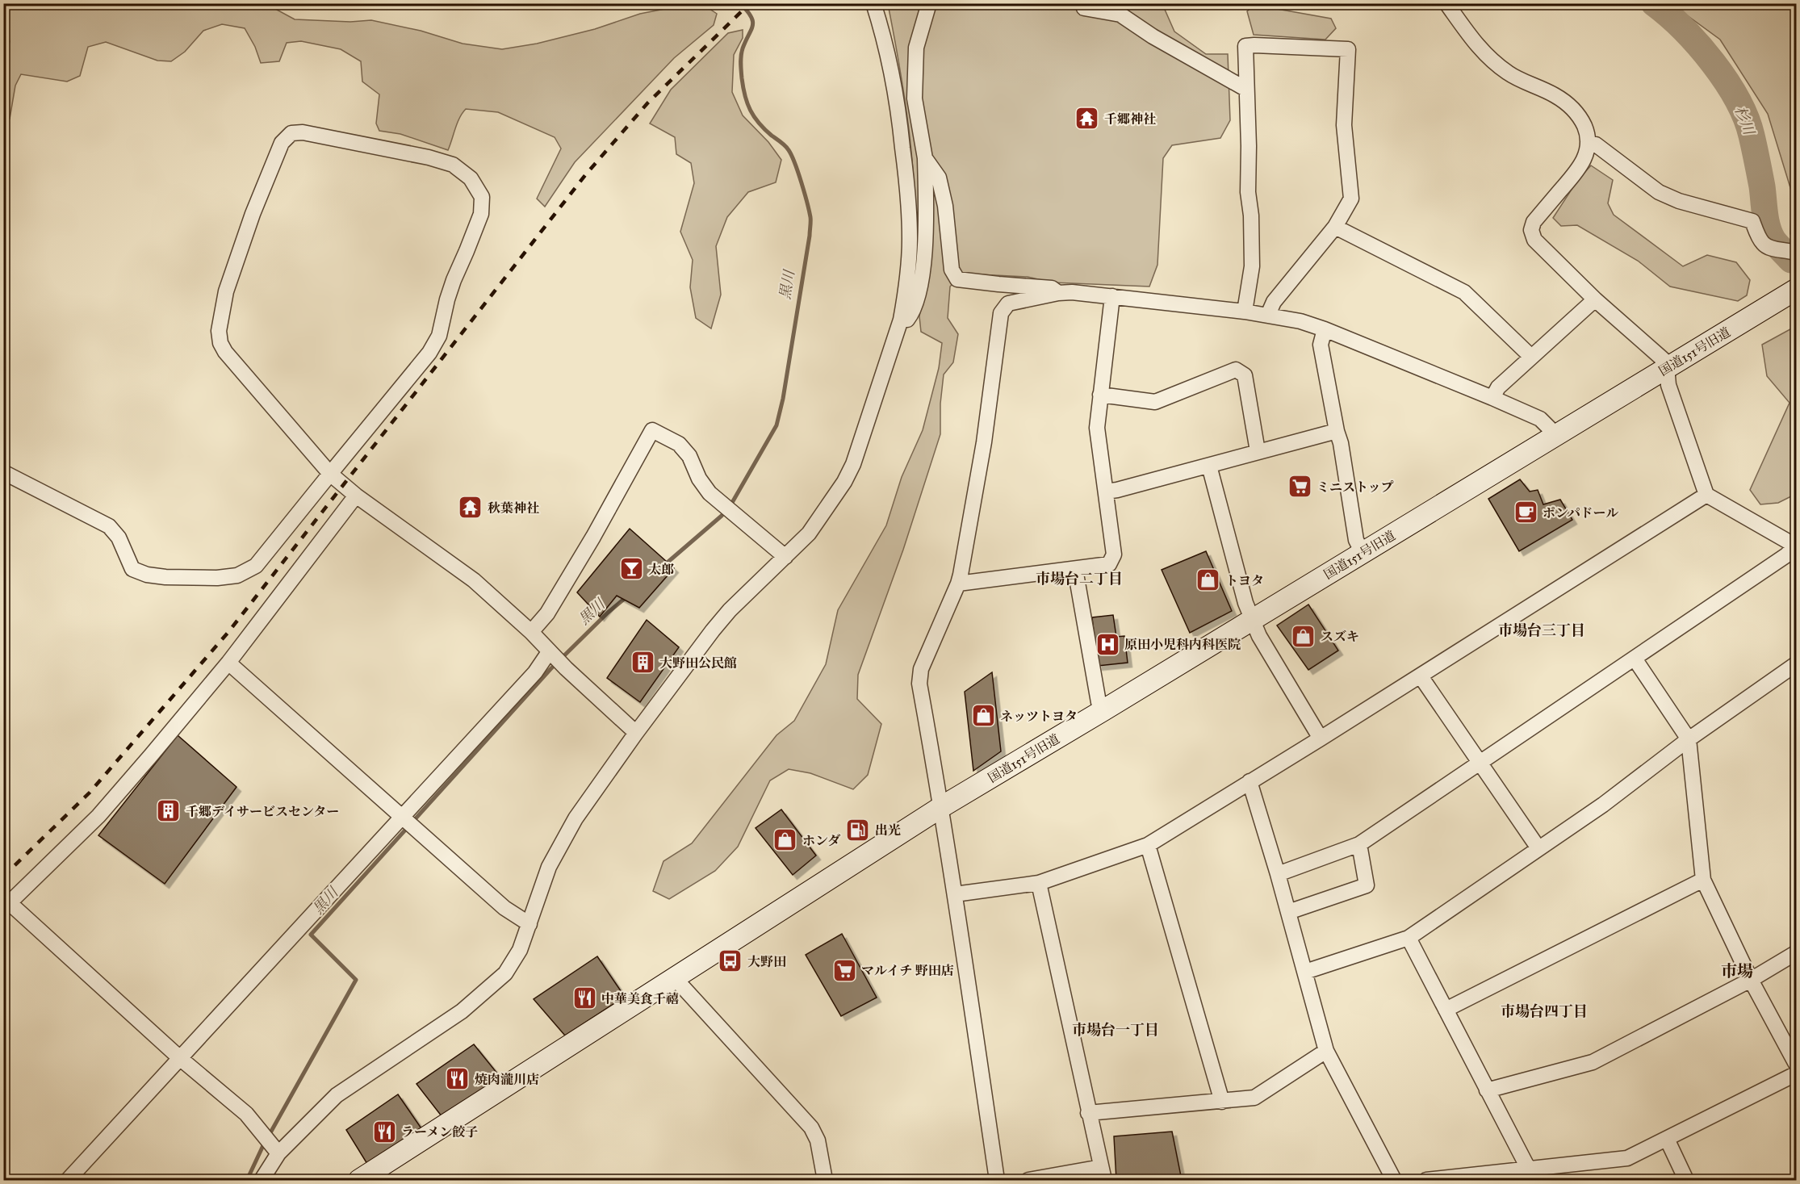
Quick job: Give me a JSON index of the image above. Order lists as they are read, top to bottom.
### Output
{
  "streets": {
    "street": ["国道151号旧道"]
  },
  "districts": [
    "市場台二丁目",
    "市場台三丁目",
    "市場",
    "市場台四丁目",
    "市場台一丁目"
  ],
  "water": ["杉川", "黒川"],
  "places": {
    "temple": ["千郷神社", "秋葉神社"],
    "supermarket": ["ミニストップ", "マルイチ 野田店"],
    "cafe": ["ポンパドール"],
    "bar": ["太郎"],
    "shop": [
      "トヨタ",
      "スズキ",
      "ネッツトヨタ",
      "ホンダ"
    ],
    "hospital": ["原田小児科内科医院"],
    "building": ["大野田公民館", "千郷デイサービスセンター"],
    "fuel station": ["出光"],
    "bus stop": ["大野田"],
    "restaurant": ["中華美食千禧", "焼肉瀧川店", "ラーメン餃子"]
  }
}
